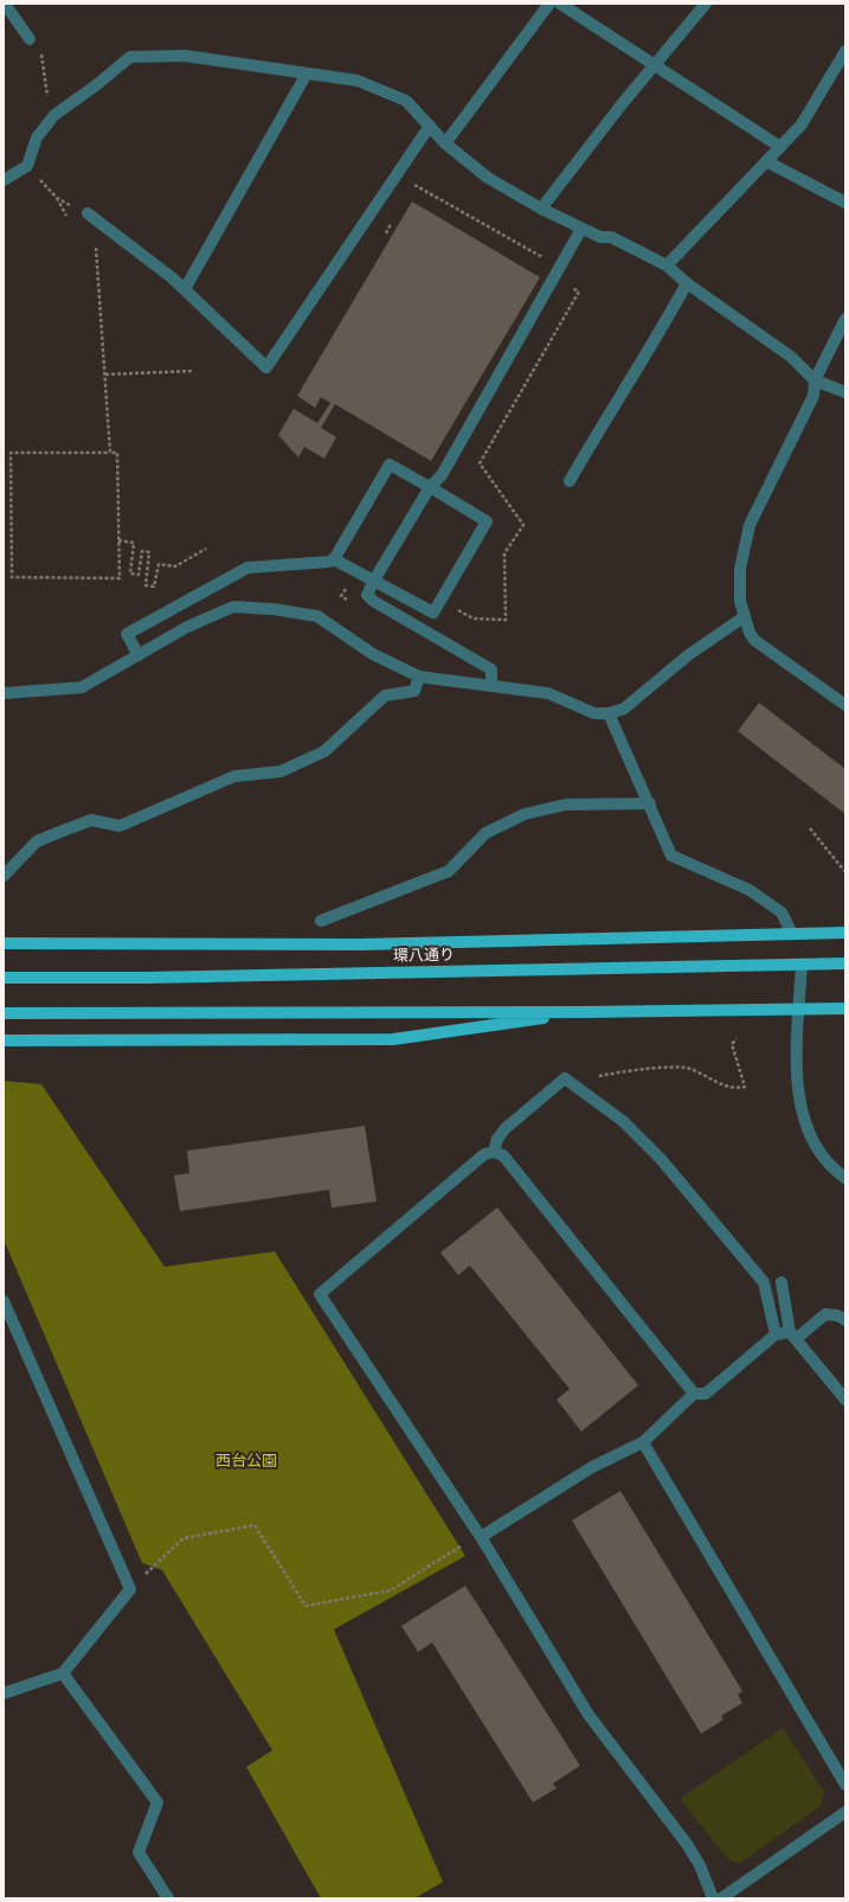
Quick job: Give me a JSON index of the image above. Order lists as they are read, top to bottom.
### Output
{
  "streets": {
    "main road": ["環八通り"]
  },
  "parks": ["西台公園"]
}
